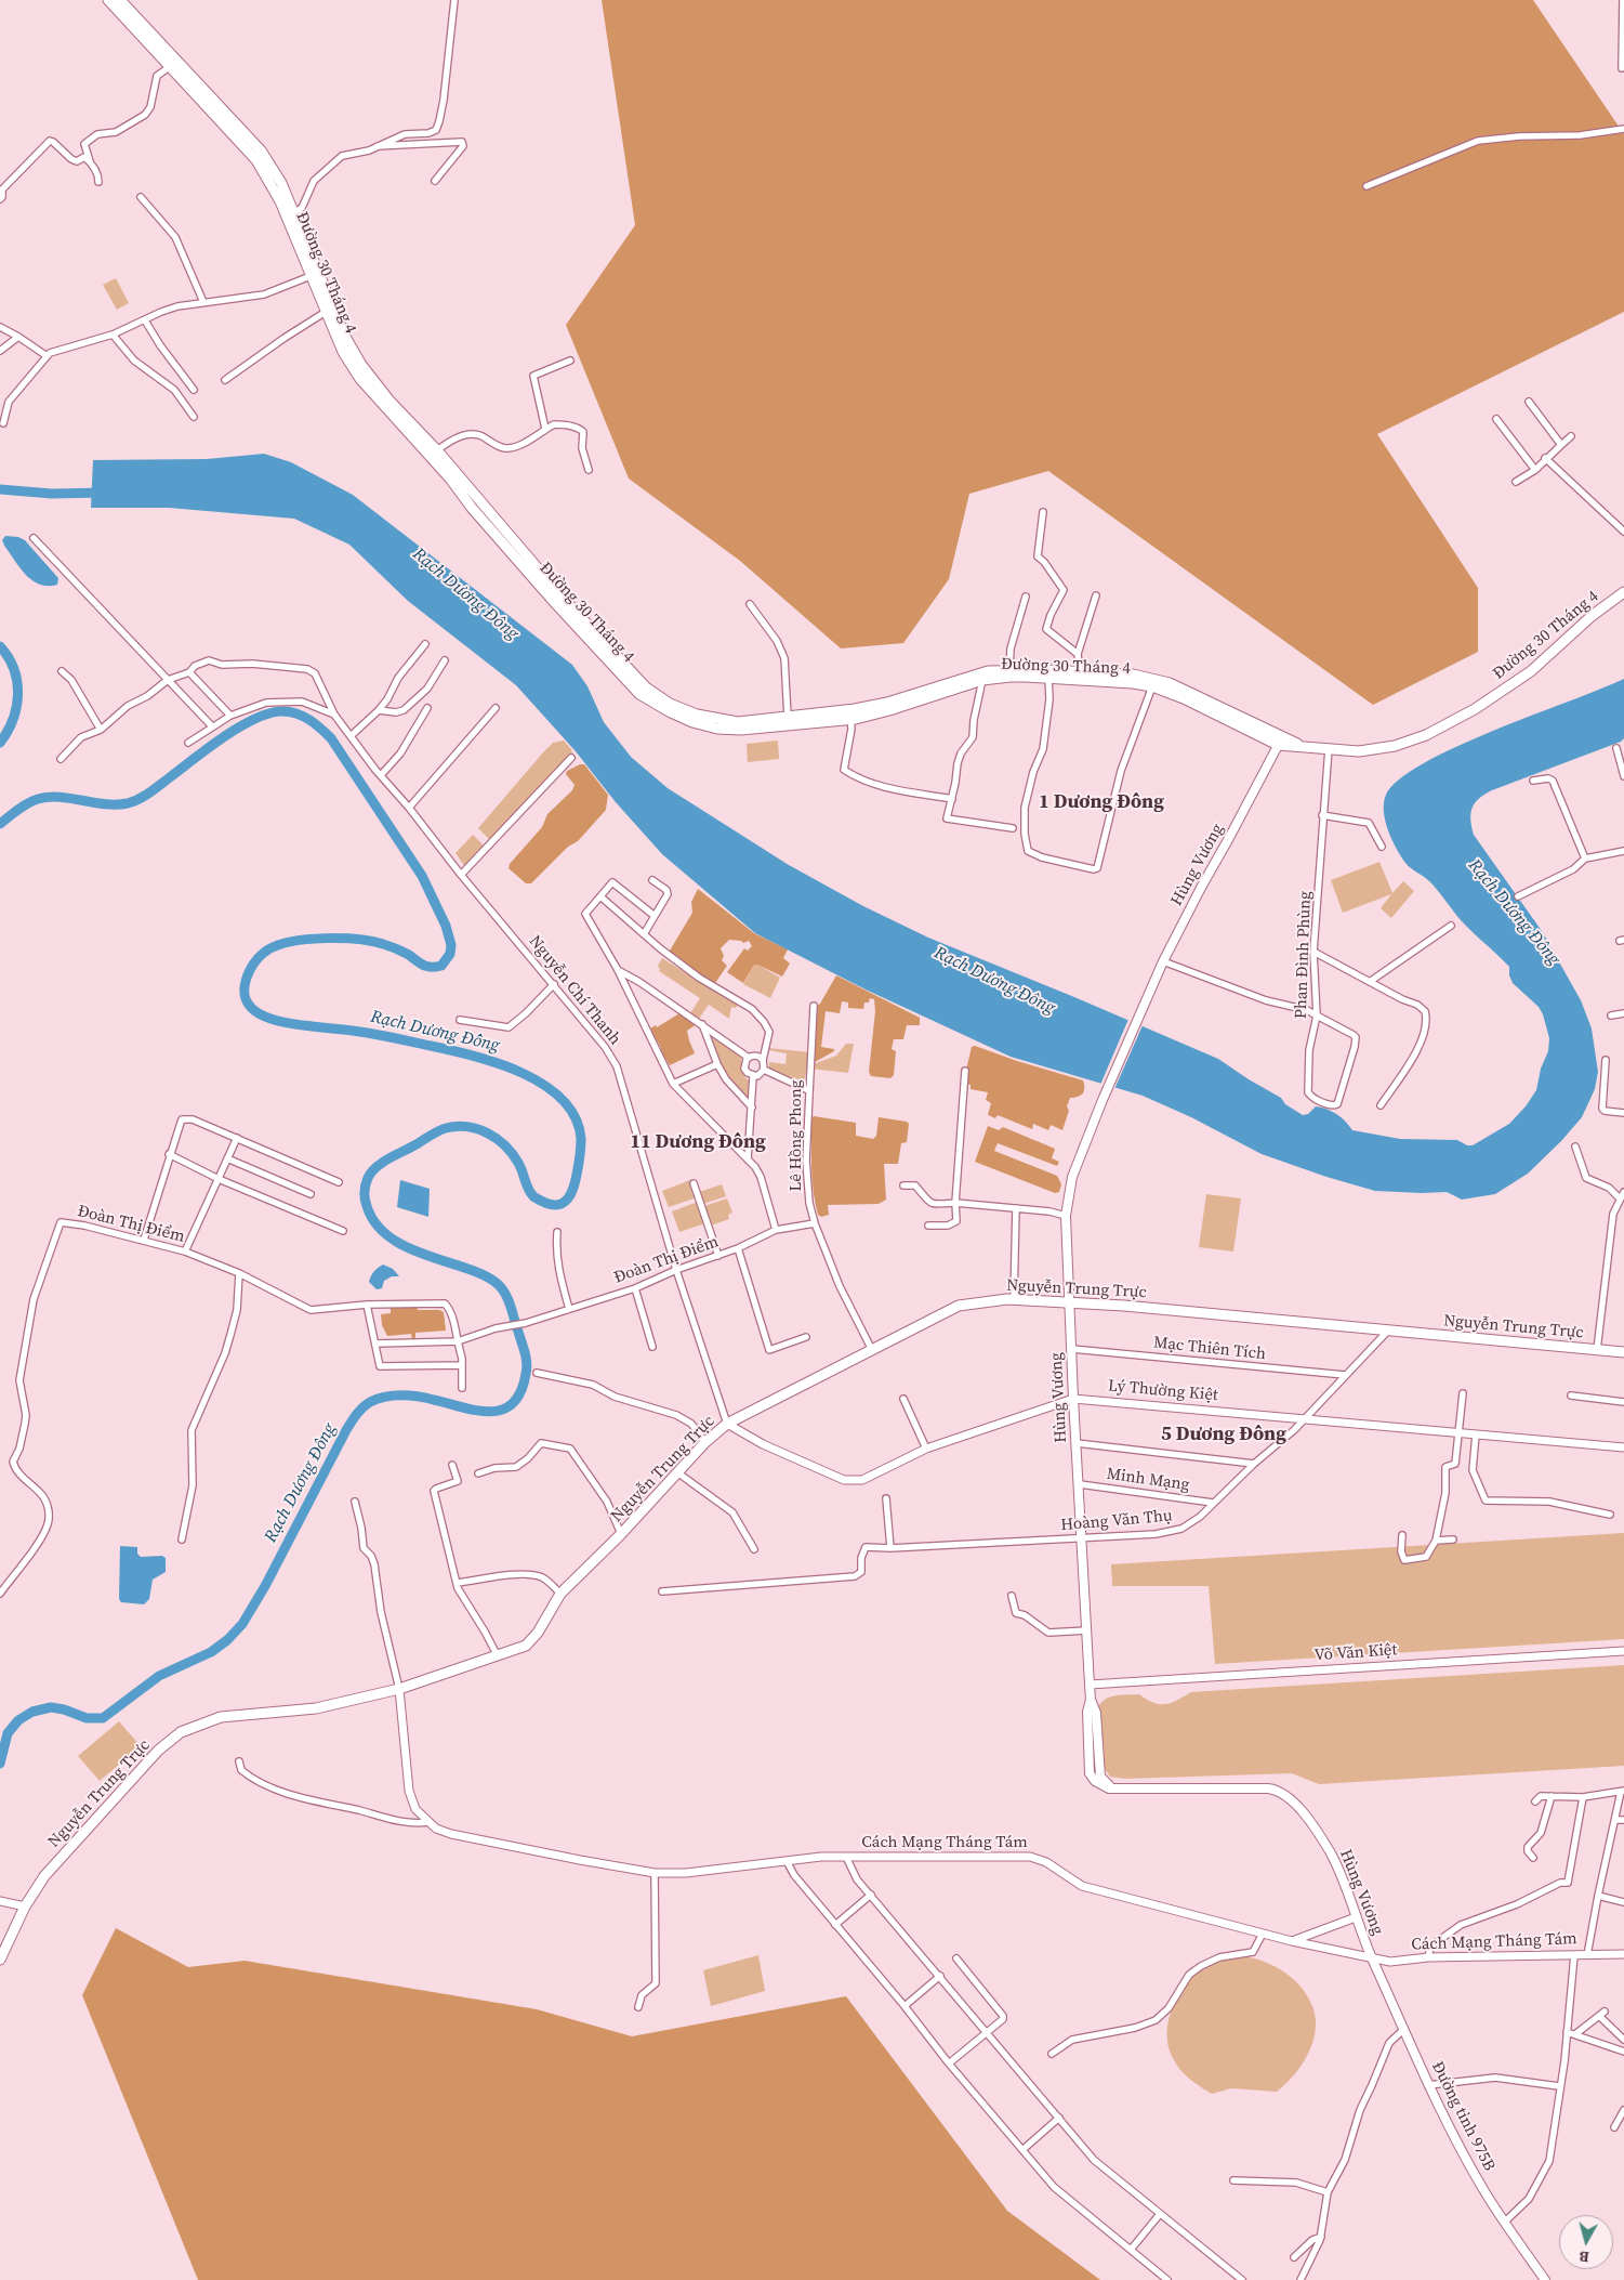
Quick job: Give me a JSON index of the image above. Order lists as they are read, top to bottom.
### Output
{
  "streets": {
    "main road": [
      "Đường 30 Tháng 4",
      "Hùng Vương",
      "Nguyễn Trung Trực",
      "Đường tỉnh 975B"
    ],
    "street": [
      "Phan Đình Phùng",
      "Nguyễn Chí Thanh",
      "Lê Hồng Phong",
      "Đoàn Thị Điểm",
      "Mạc Thiên Tích",
      "Lý Thường Kiệt",
      "Minh Mạng",
      "Hoàng Văn Thụ",
      "Võ Văn Kiệt",
      "Cách Mạng Tháng Tám"
    ]
  },
  "crossings": [
    ["Đường 30 Tháng 4", "Hùng Vương"],
    ["Đường 30 Tháng 4", "Phan Đình Phùng"],
    ["Hùng Vương", "Nguyễn Trung Trực"],
    ["Hùng Vương", "Mạc Thiên Tích"],
    ["Hùng Vương", "Lý Thường Kiệt"],
    ["Hùng Vương", "Minh Mạng"],
    ["Hùng Vương", "Hoàng Văn Thụ"],
    ["Hùng Vương", "Võ Văn Kiệt"],
    ["Hùng Vương", "Cách Mạng Tháng Tám"],
    ["Hùng Vương", "Đường tỉnh 975B"],
    ["Nguyễn Chí Thanh", "Đoàn Thị Điểm"],
    ["Nguyễn Chí Thanh", "Nguyễn Trung Trực"],
    ["Nguyễn Chí Thanh", "Lý Thường Kiệt"],
    ["Lê Hồng Phong", "Đoàn Thị Điểm"],
    ["Lê Hồng Phong", "Nguyễn Trung Trực"],
    ["Nguyễn Trung Trực", "Lý Thường Kiệt"],
    ["Nguyễn Trung Trực", "Hoàng Văn Thụ"],
    ["Nguyễn Trung Trực", "Cách Mạng Tháng Tám"],
    ["Mạc Thiên Tích", "Hoàng Văn Thụ"],
    ["Lý Thường Kiệt", "Hoàng Văn Thụ"],
    ["Minh Mạng", "Hoàng Văn Thụ"],
    ["Cách Mạng Tháng Tám", "Đường tỉnh 975B"]
  ],
  "districts": ["1 Dương Đông", "11 Dương Đông", "5 Dương Đông"],
  "water": ["Rạch Dương Đông"],
  "north": "bottom"
}
